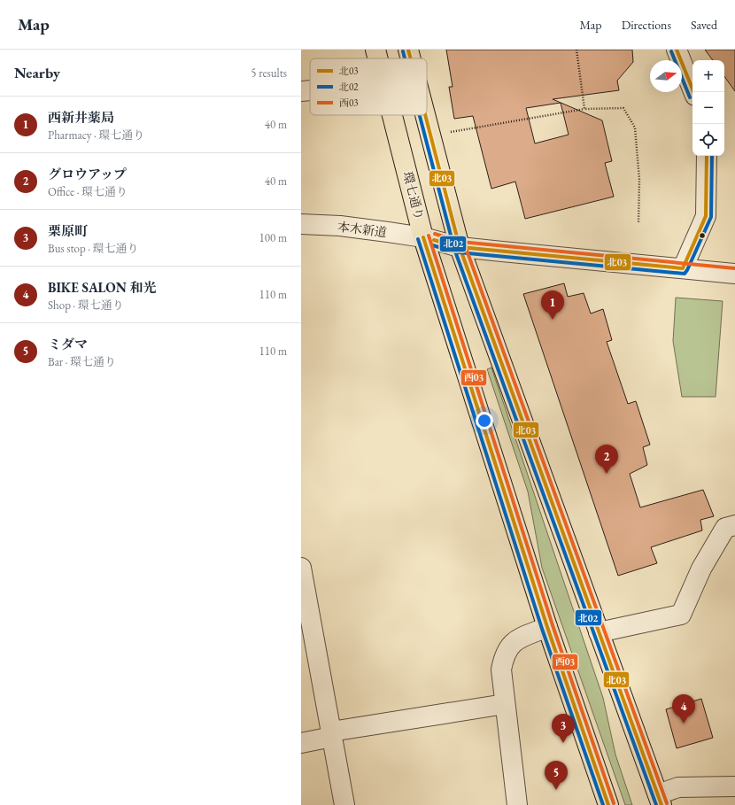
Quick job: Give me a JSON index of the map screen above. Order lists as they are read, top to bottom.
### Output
{
  "streets": {
    "main road": ["環七通り"],
    "street": ["本木新道"]
  },
  "crossings": [
    ["環七通り", "本木新道"]
  ],
  "lines": ["transit line 北03", "transit line 北02", "transit line 西03"],
  "legend": ["北03", "北02", "西03"],
  "north": "right",
  "page": {
    "header": "Map",
    "nav": ["Map", "Directions", "Saved"],
    "heading": ["Nearby", "5 results"],
    "map_buttons": ["+", "−"],
    "list": [
      {
        "mark": "1",
        "name": "西新井薬局",
        "note": "Pharmacy · 環七通り",
        "value": "40 m"
      },
      {
        "mark": "2",
        "name": "グロウアップ",
        "note": "Office · 環七通り",
        "value": "40 m"
      },
      {
        "mark": "3",
        "name": "栗原町",
        "note": "Bus stop · 環七通り",
        "value": "100 m"
      },
      {
        "mark": "4",
        "name": "BIKE SALON 和光",
        "note": "Shop · 環七通り",
        "value": "110 m"
      },
      {
        "mark": "5",
        "name": "ミダマ",
        "note": "Bar · 環七通り",
        "value": "110 m"
      }
    ],
    "pins": [
      "1",
      "2",
      "4",
      "3",
      "5"
    ]
  }
}
